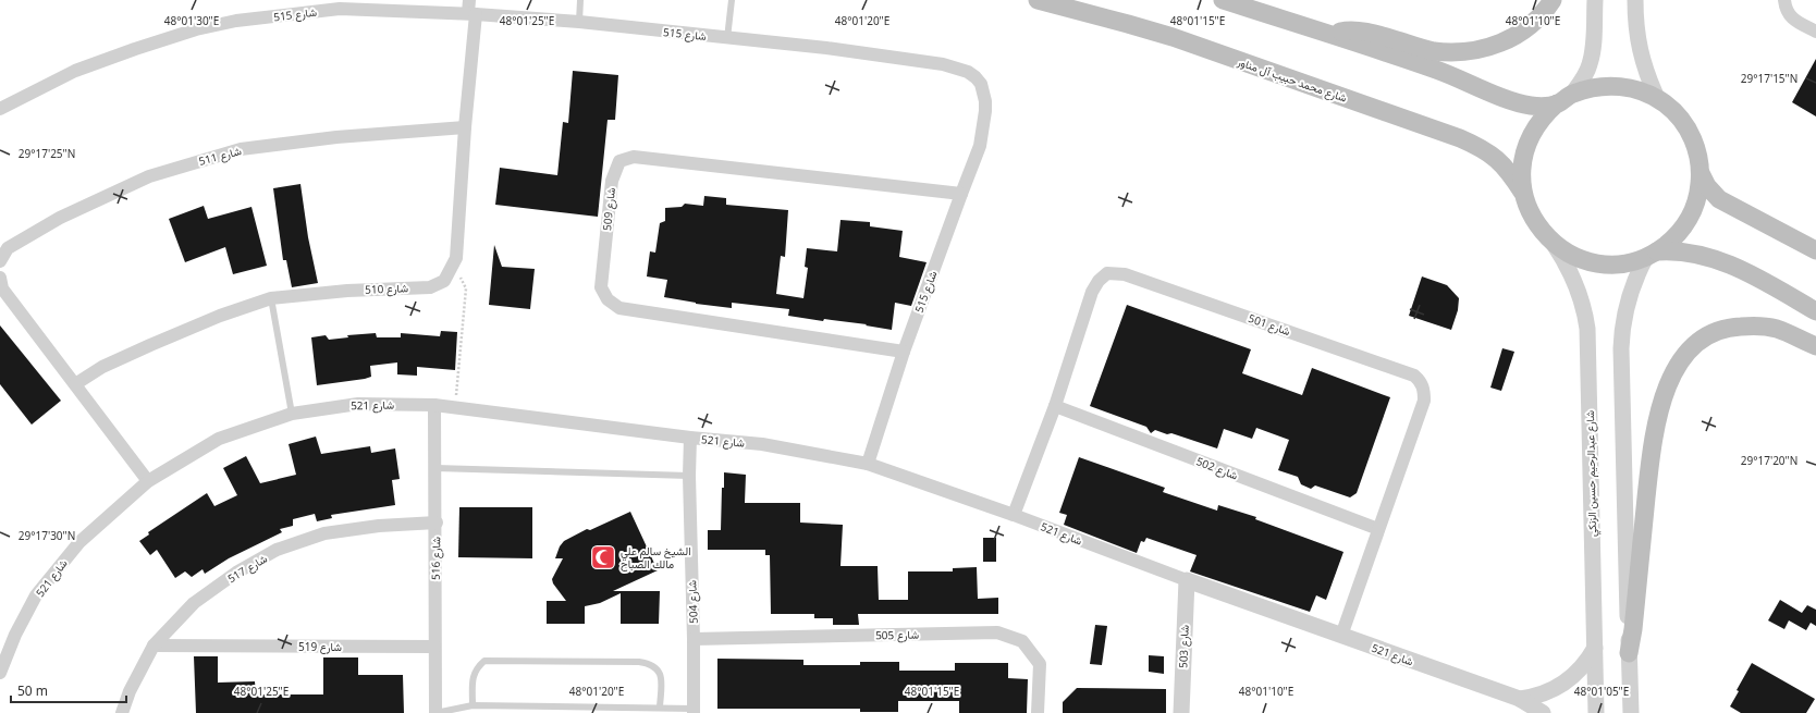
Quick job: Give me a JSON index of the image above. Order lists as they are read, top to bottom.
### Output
{
  "streets": {
    "main road": ["شارع محمد حبيب آل مناور"],
    "street": [
      "شارع 515",
      "شارع 511",
      "شارع 509",
      "شارع 510",
      "شارع 501",
      "شارع 521",
      "شارع 502",
      "شارع عبدالرحيم حسين الزنكي",
      "شارع 516",
      "شارع 517",
      "شارع 504",
      "شارع 505",
      "شارع 519",
      "شارع 503"
    ]
  },
  "crossings": [
    ["شارع 515", "شارع 509"],
    ["شارع 515", "شارع 510"],
    ["شارع 515", "شارع 521"],
    ["شارع 511", "شارع 510"],
    ["شارع 501", "شارع 521"],
    ["شارع 501", "شارع 502"],
    ["شارع 521", "شارع 516"],
    ["شارع 521", "شارع 504"],
    ["شارع 521", "شارع 503"],
    ["شارع 516", "شارع 517"],
    ["شارع 516", "شارع 519"],
    ["شارع 517", "شارع 519"],
    ["شارع 504", "شارع 505"]
  ],
  "places": {
    "mosque": ["الشيخ سالم علي مالك الصباح"]
  },
  "scale_bar": "50 m",
  "coordinates": [
    "48°01'30\"E",
    "48°01'25\"E",
    "48°01'20\"E",
    "48°01'15\"E",
    "48°01'10\"E",
    "29°17'15\"N",
    "29°17'25\"N",
    "29°17'20\"N",
    "29°17'30\"N",
    "48°01'05\"E"
  ]
}
